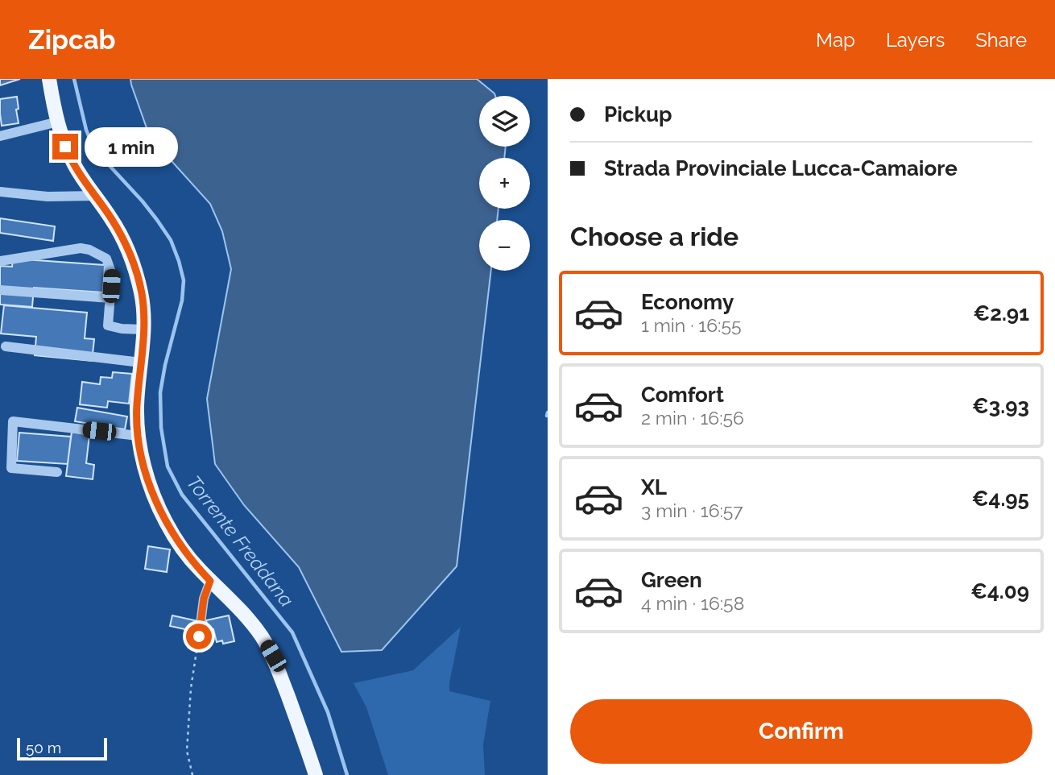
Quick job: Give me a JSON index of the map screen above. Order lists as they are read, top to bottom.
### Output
{
  "water": ["Torrente Freddana"],
  "scale_bar": "50 m",
  "page": {
    "header": "Zipcab",
    "nav": ["Map", "Layers", "Share"],
    "banner": ["Pickup", "Strada Provinciale Lucca-Camaiore"],
    "map_buttons": ["+", "−"],
    "bubble": "1 min",
    "heading": "Choose a ride",
    "list": [
      {
        "name": "Economy",
        "note": "1 min · 16:55",
        "value": "€2.91"
      },
      {
        "name": "Comfort",
        "note": "2 min · 16:56",
        "value": "€3.93"
      },
      {
        "name": "XL",
        "note": "3 min · 16:57",
        "value": "€4.95"
      },
      {
        "name": "Green",
        "note": "4 min · 16:58",
        "value": "€4.09"
      }
    ],
    "buttons": "Confirm",
    "scale": "50 m"
  }
}
